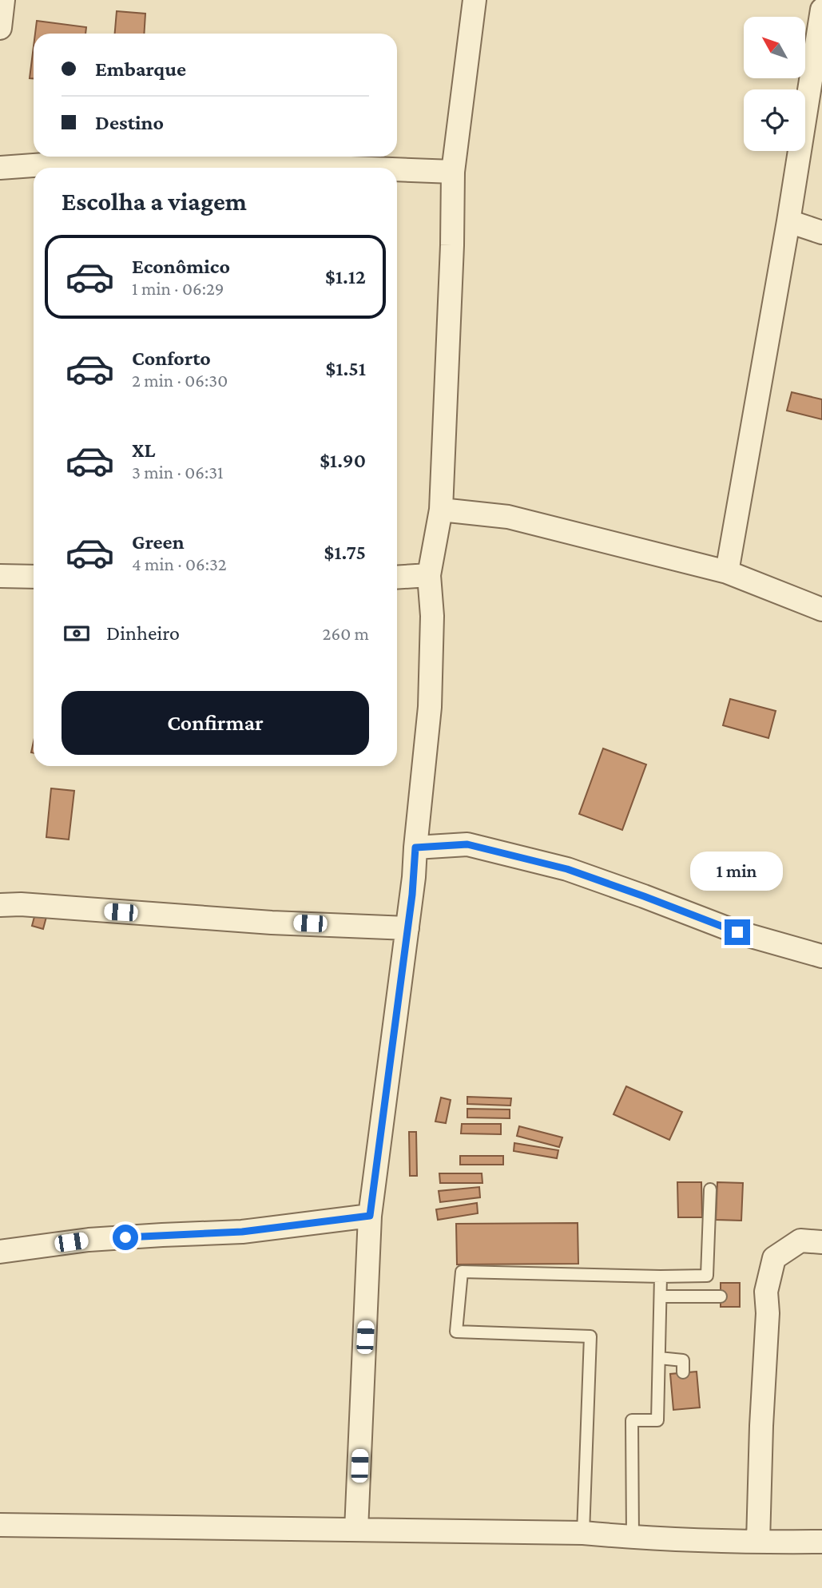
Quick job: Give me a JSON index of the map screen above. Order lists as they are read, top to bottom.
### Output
{
  "north": "top left",
  "page": {
    "banner": ["Embarque", "Destino"],
    "heading": "Escolha a viagem",
    "list": [
      {
        "name": "Econômico",
        "note": "1 min · 06:29",
        "value": "$1.12"
      },
      {
        "name": "Conforto",
        "note": "2 min · 06:30",
        "value": "$1.51"
      },
      {
        "name": "XL",
        "note": "3 min · 06:31",
        "value": "$1.90"
      },
      {
        "name": "Green",
        "note": "4 min · 06:32",
        "value": "$1.75"
      }
    ],
    "pay": ["Dinheiro", "260 m"],
    "buttons": "Confirmar",
    "bubble": "1 min"
  }
}
